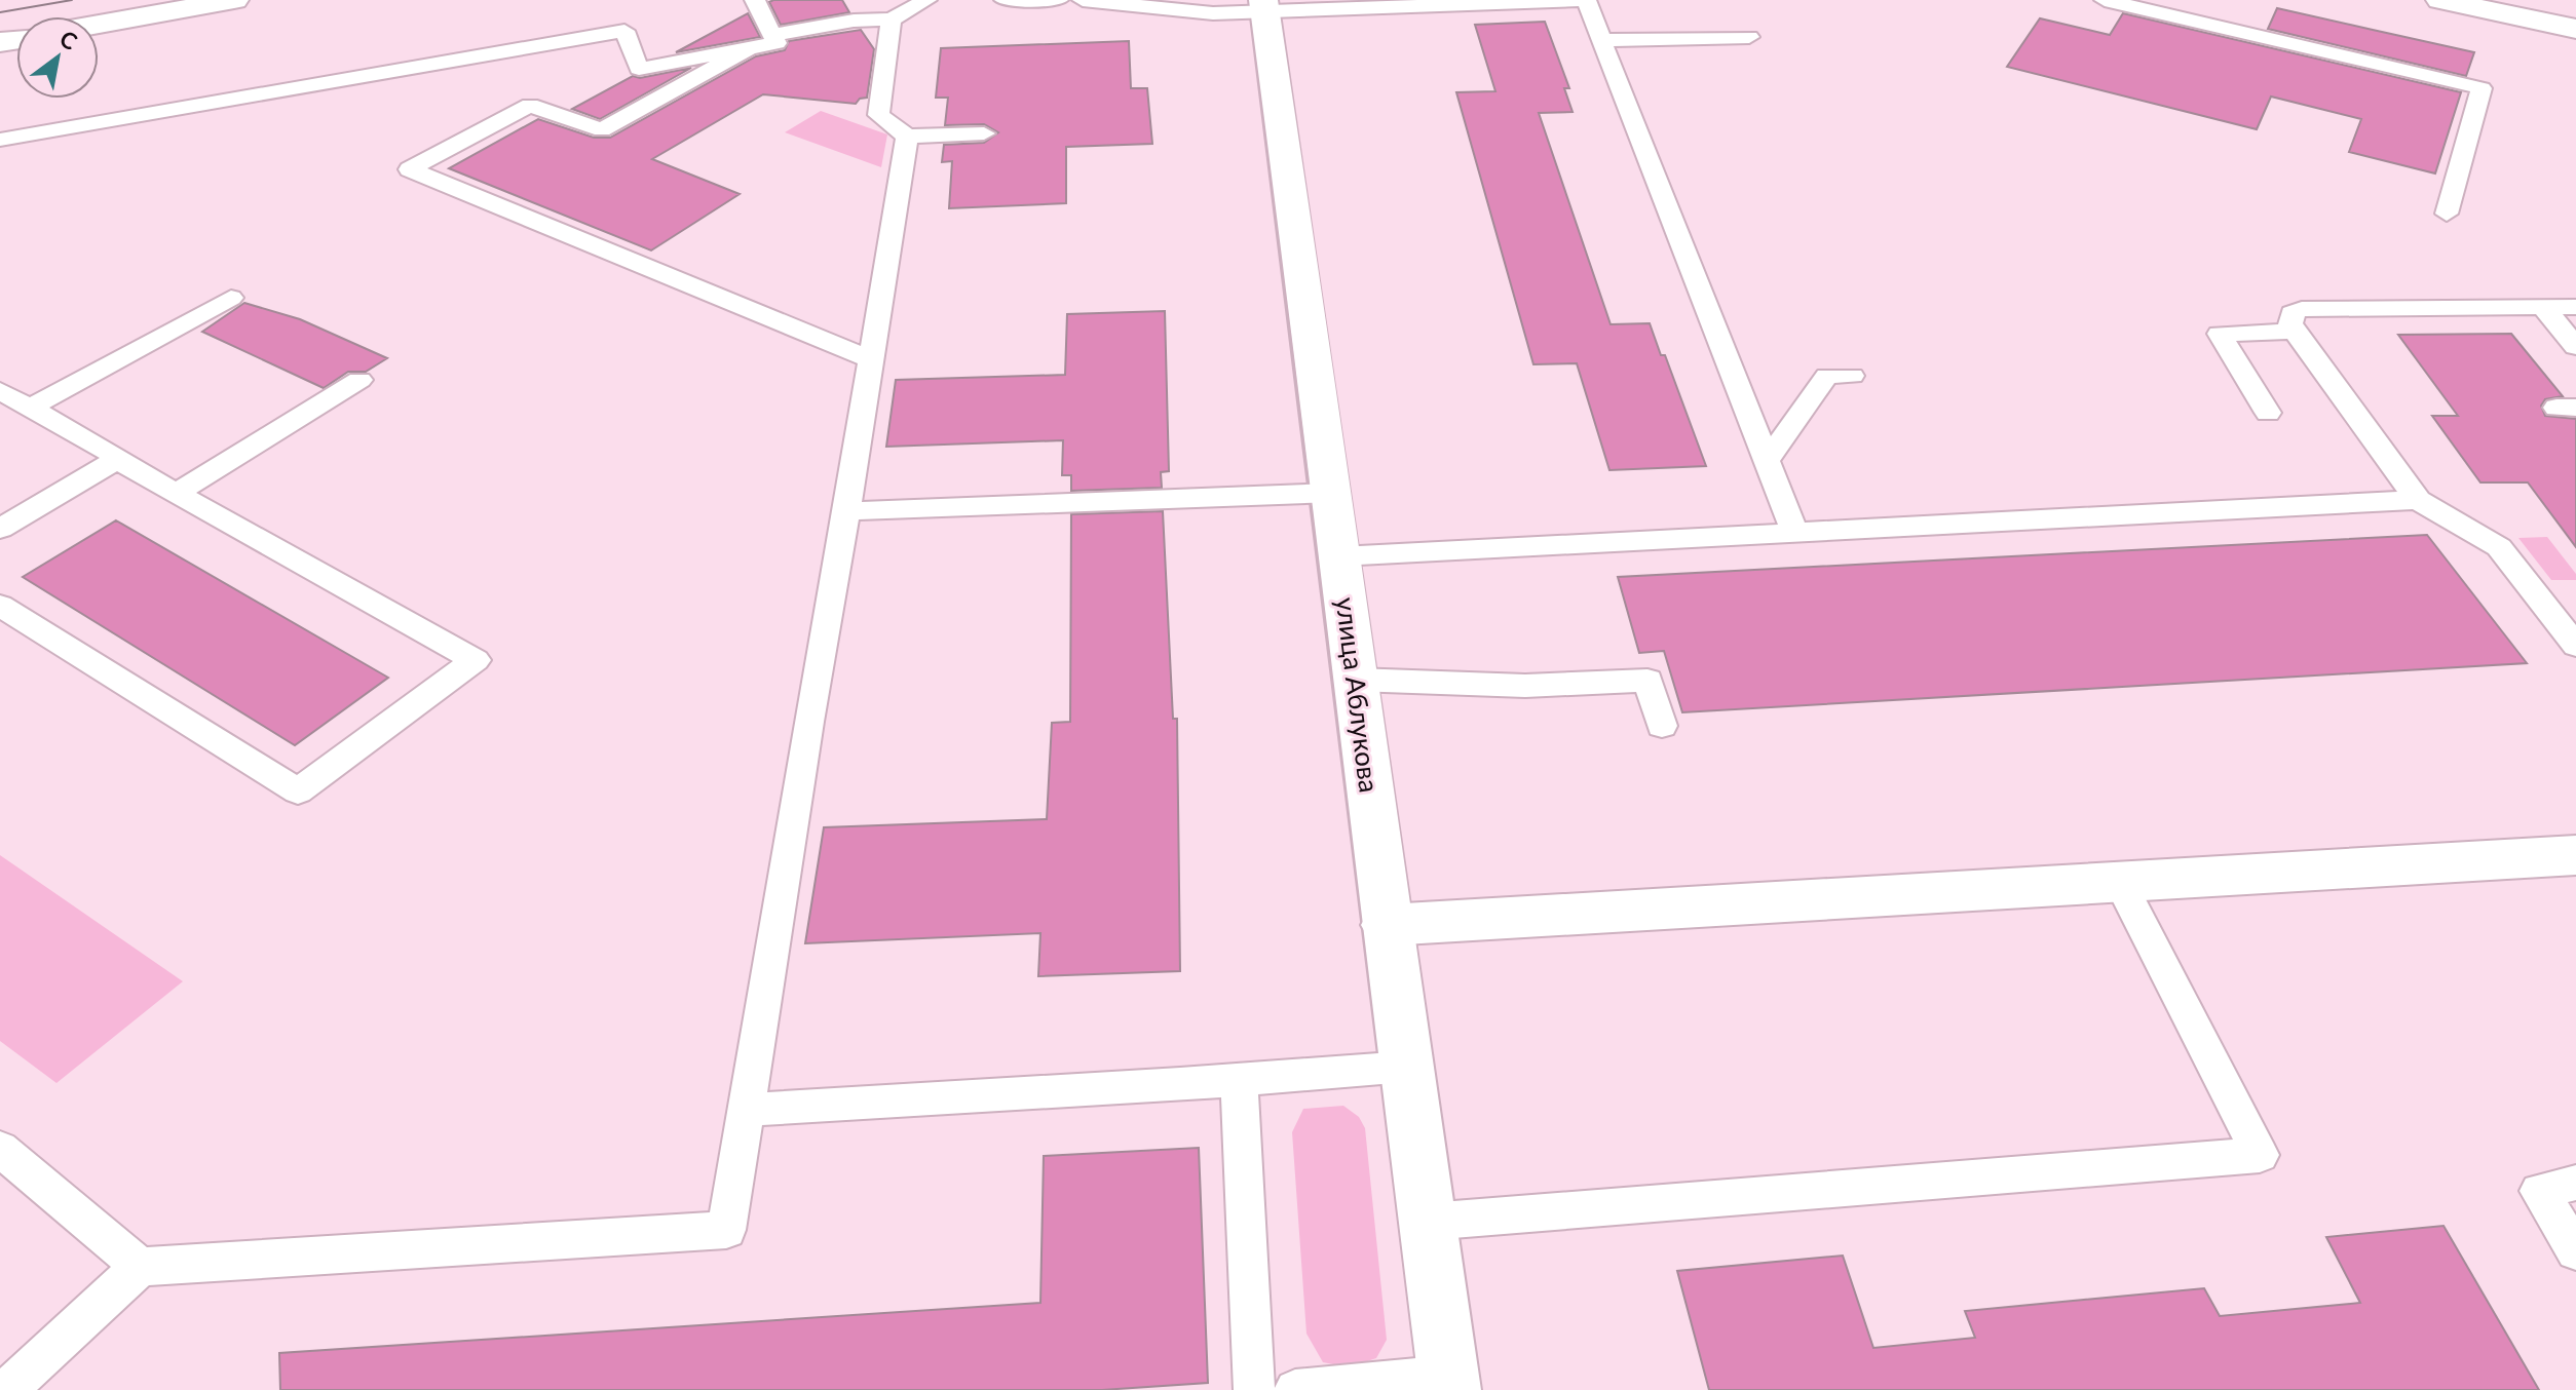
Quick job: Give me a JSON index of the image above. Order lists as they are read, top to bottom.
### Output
{
  "streets": {
    "street": ["улица Аблукова"]
  },
  "north": "top right"
}
